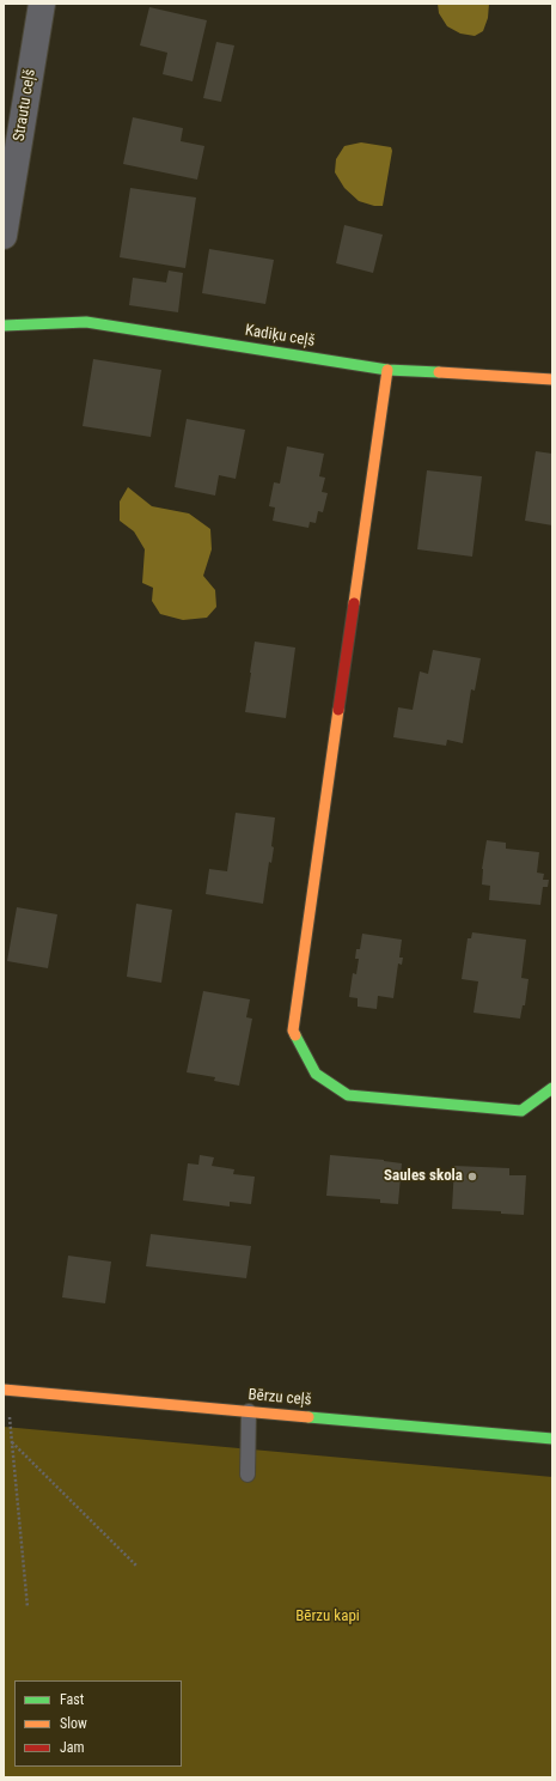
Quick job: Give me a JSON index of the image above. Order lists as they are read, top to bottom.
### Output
{
  "streets": {
    "street": ["Strautu ceļš", "Kadiķu ceļš", "Bērzu ceļš"]
  },
  "parks": ["Bērzu kapi"],
  "places": ["Saules skola"],
  "legend": ["Fast", "Slow", "Jam"]
}
